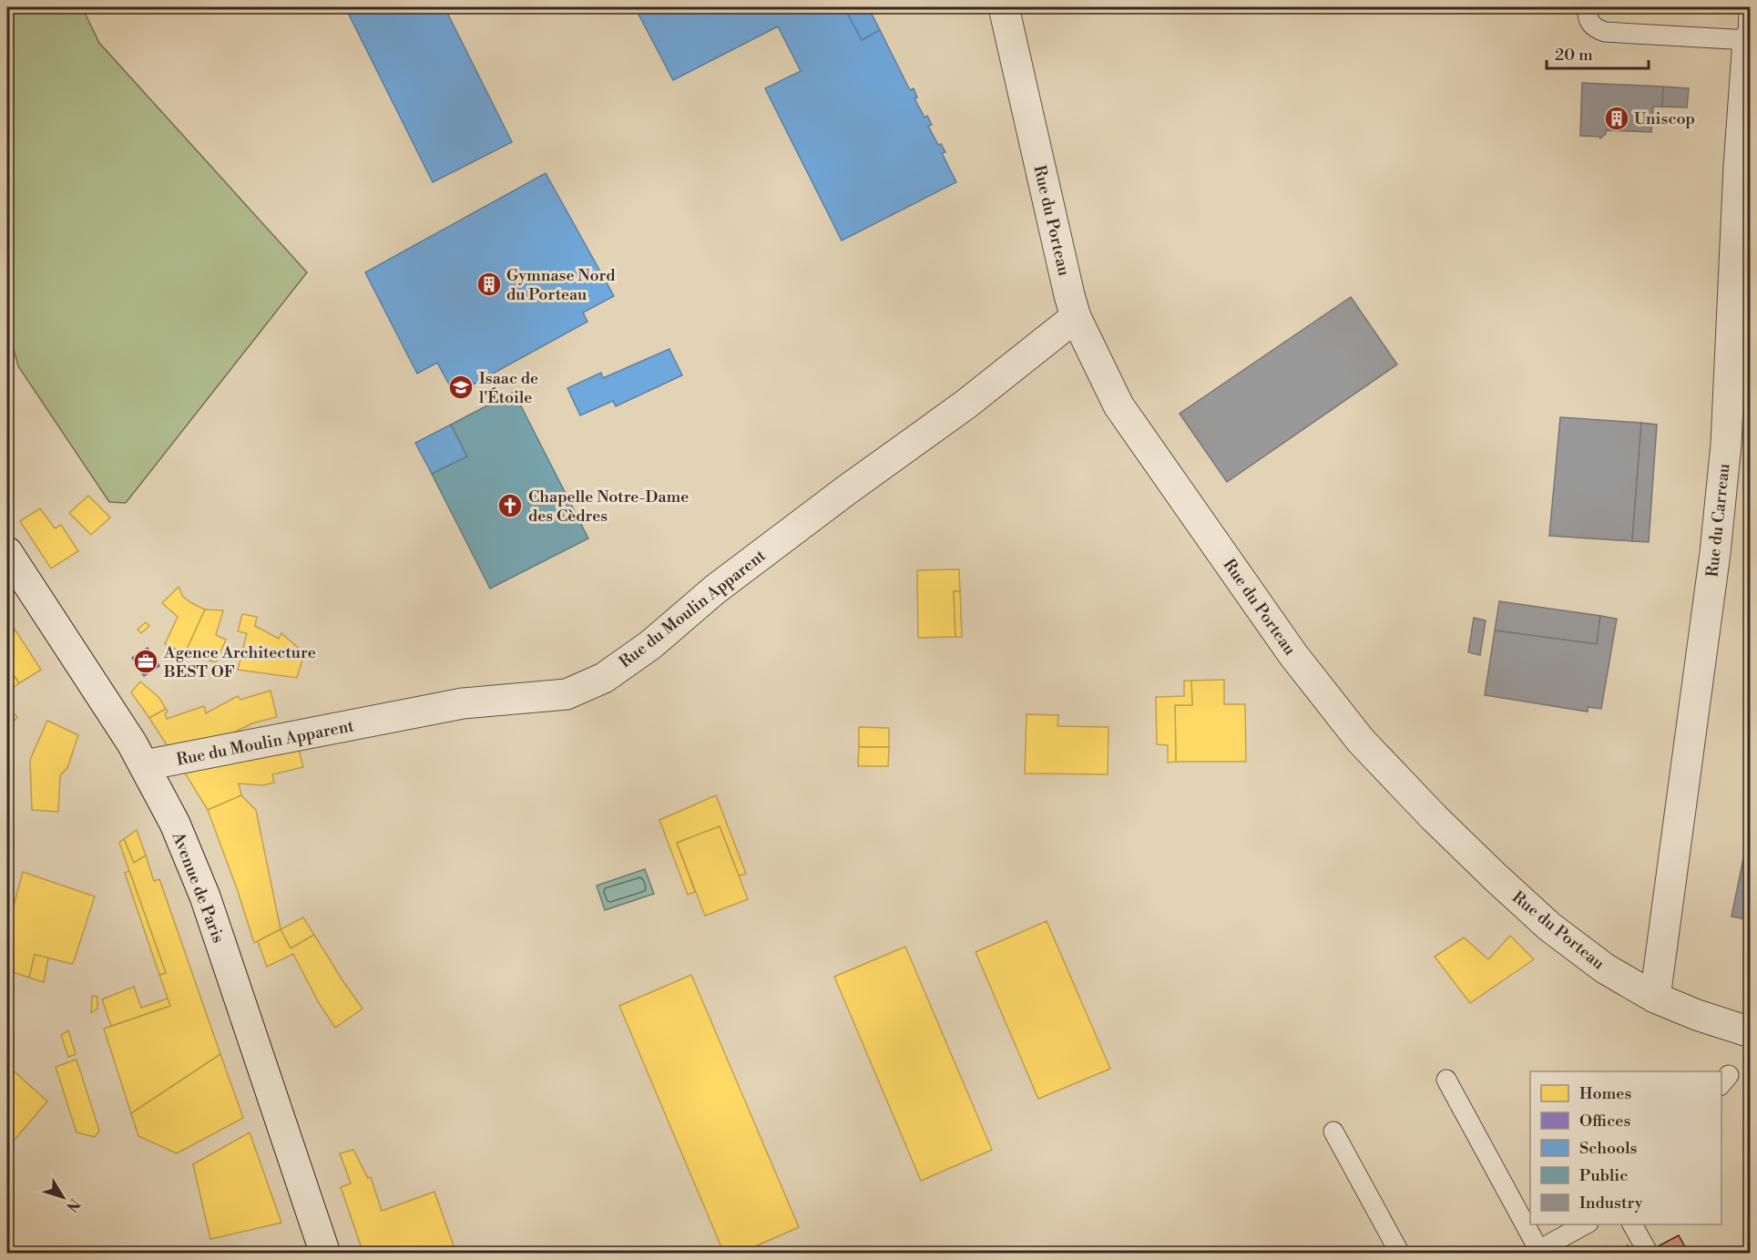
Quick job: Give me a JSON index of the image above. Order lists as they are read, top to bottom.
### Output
{
  "streets": {
    "street": [
      "Rue du Porteau",
      "Rue du Carreau",
      "Rue du Moulin Apparent",
      "Avenue de Paris"
    ]
  },
  "crossings": [
    ["Rue du Porteau", "Rue du Carreau"],
    ["Rue du Porteau", "Rue du Moulin Apparent"],
    ["Rue du Moulin Apparent", "Avenue de Paris"]
  ],
  "places": {
    "building": ["Uniscop", "Gymnase Nord du Porteau"],
    "school or university": ["Isaac de l'Étoile"],
    "church": ["Chapelle Notre-Dame des Cèdres"],
    "office": ["Agence Architecture BEST OF"]
  },
  "legend": [
    "Homes",
    "Offices",
    "Schools",
    "Public",
    "Industry"
  ],
  "scale_bar": "20 m",
  "north": "bottom right"
}
